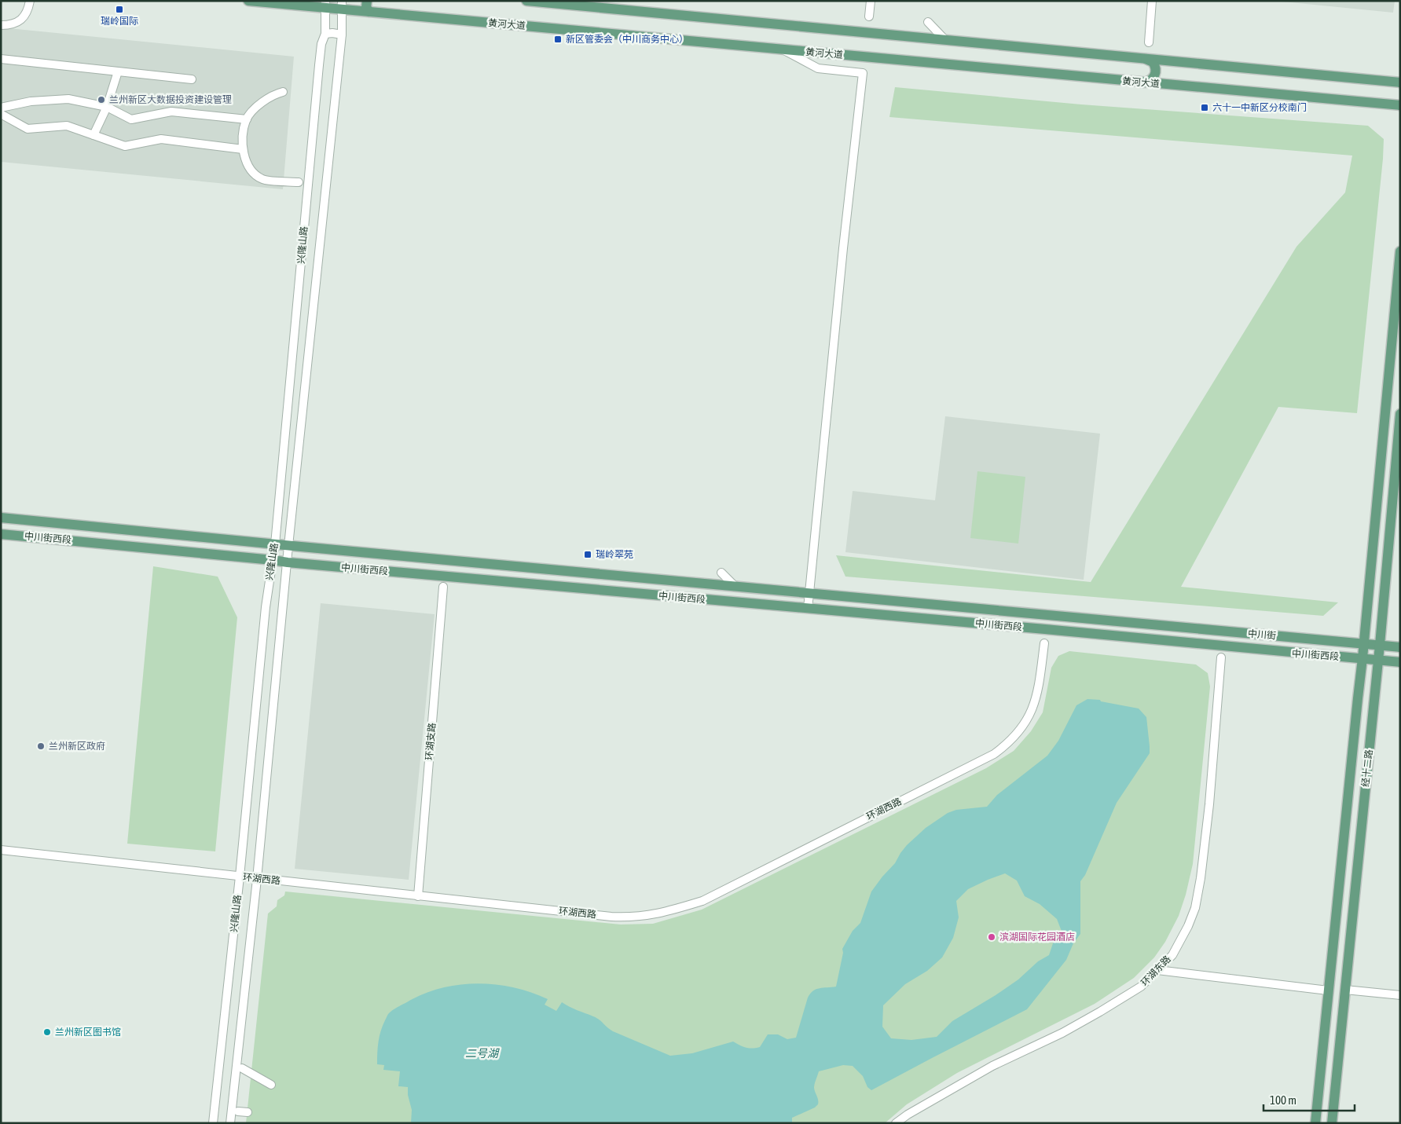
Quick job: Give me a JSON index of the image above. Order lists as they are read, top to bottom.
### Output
{
  "streets": {
    "main road": [
      "黄河大道",
      "中川街西段",
      "中川街",
      "经十二路"
    ],
    "street": [
      "兴隆山路",
      "环湖支路",
      "环湖西路",
      "环湖东路"
    ]
  },
  "crossings": [
    ["黄河大道", "兴隆山路"],
    ["兴隆山路", "中川街西段"],
    ["兴隆山路", "环湖西路"],
    ["中川街西段", "中川街"],
    ["中川街西段", "经十二路"],
    ["中川街", "经十二路"],
    ["环湖支路", "环湖西路"]
  ],
  "water": ["二号湖"],
  "places": {
    "transit": [
      "瑞岭国际",
      "新区管委会（中川商务中心）",
      "六十一中新区分校南门",
      "瑞岭翠苑"
    ],
    "other": [
      "兰州新区大数据投资建设管理",
      "兰州新区政府",
      "滨湖国际花园酒店",
      "兰州新区图书馆"
    ]
  },
  "scale_bar": "100 m"
}
